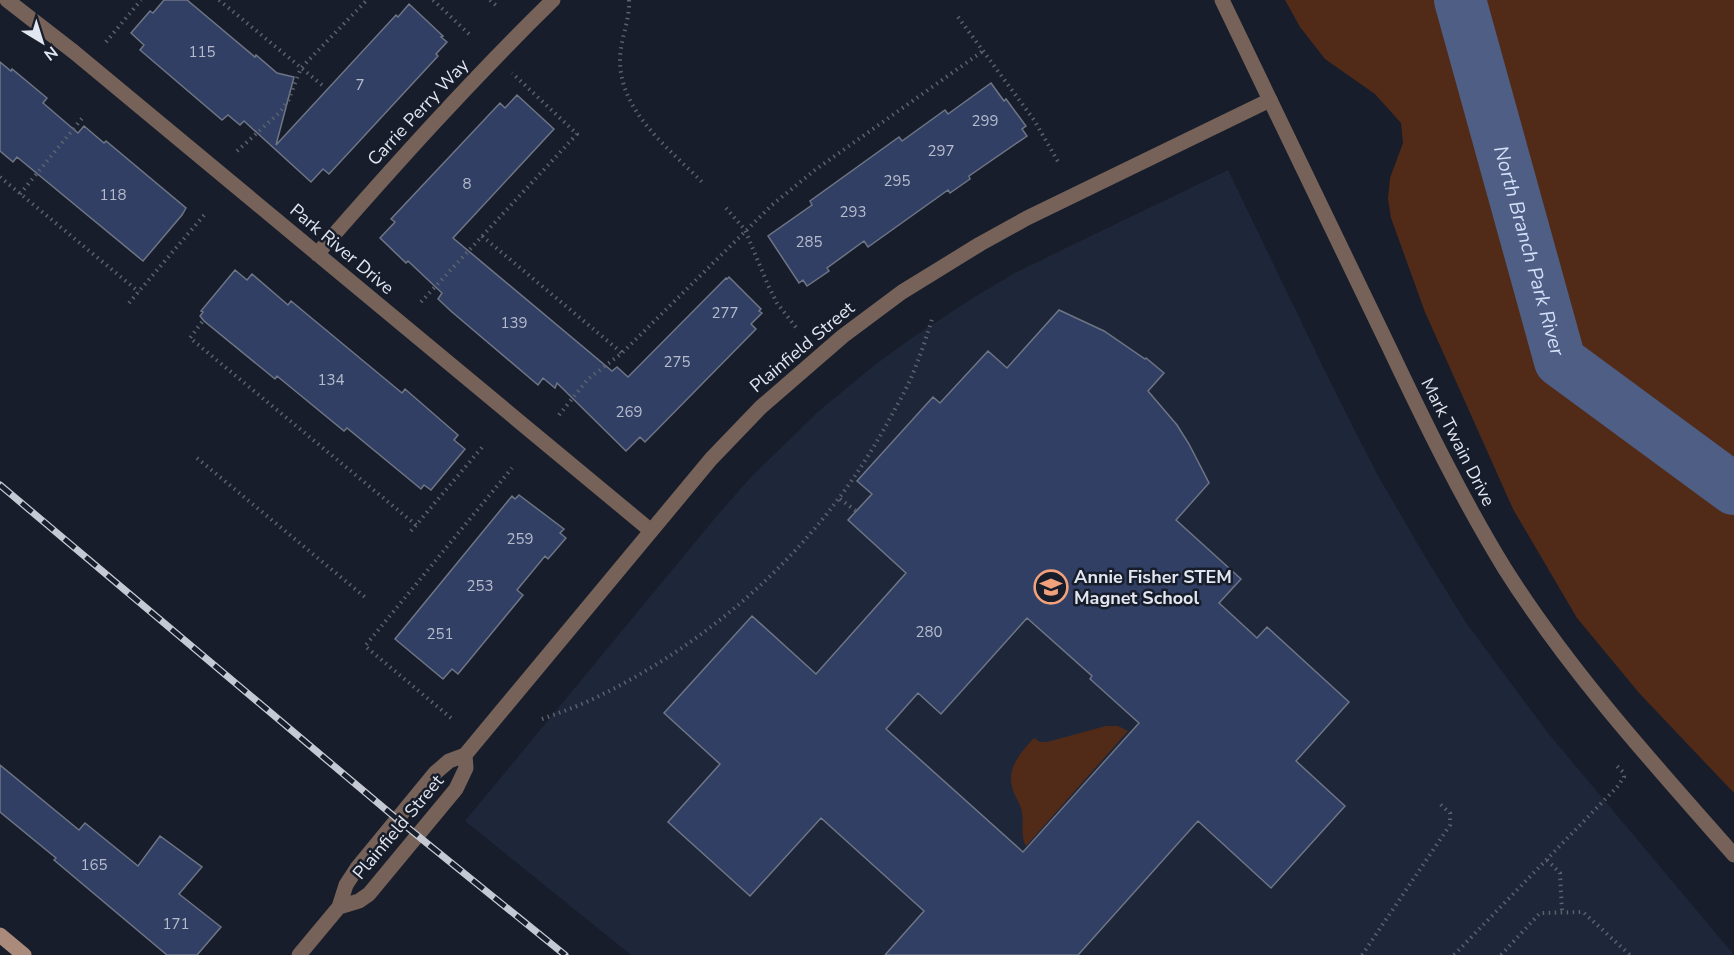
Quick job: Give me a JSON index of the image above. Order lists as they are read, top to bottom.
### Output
{
  "streets": {
    "street": [
      "Carrie Perry Way",
      "Park River Drive",
      "Plainfield Street",
      "Mark Twain Drive"
    ]
  },
  "crossings": [
    ["Carrie Perry Way", "Park River Drive"],
    ["Park River Drive", "Plainfield Street"],
    ["Plainfield Street", "Mark Twain Drive"]
  ],
  "water": ["North Branch Park River"],
  "places": {
    "school or university": ["Annie Fisher STEM Magnet School"]
  },
  "house_numbers": [
    "115",
    "7",
    "299",
    "297",
    "295",
    "8",
    "118",
    "293",
    "285",
    "277",
    "139",
    "275",
    "134",
    "269",
    "259",
    "253",
    "280",
    "251",
    "165",
    "171"
  ],
  "north": "bottom right"
}
